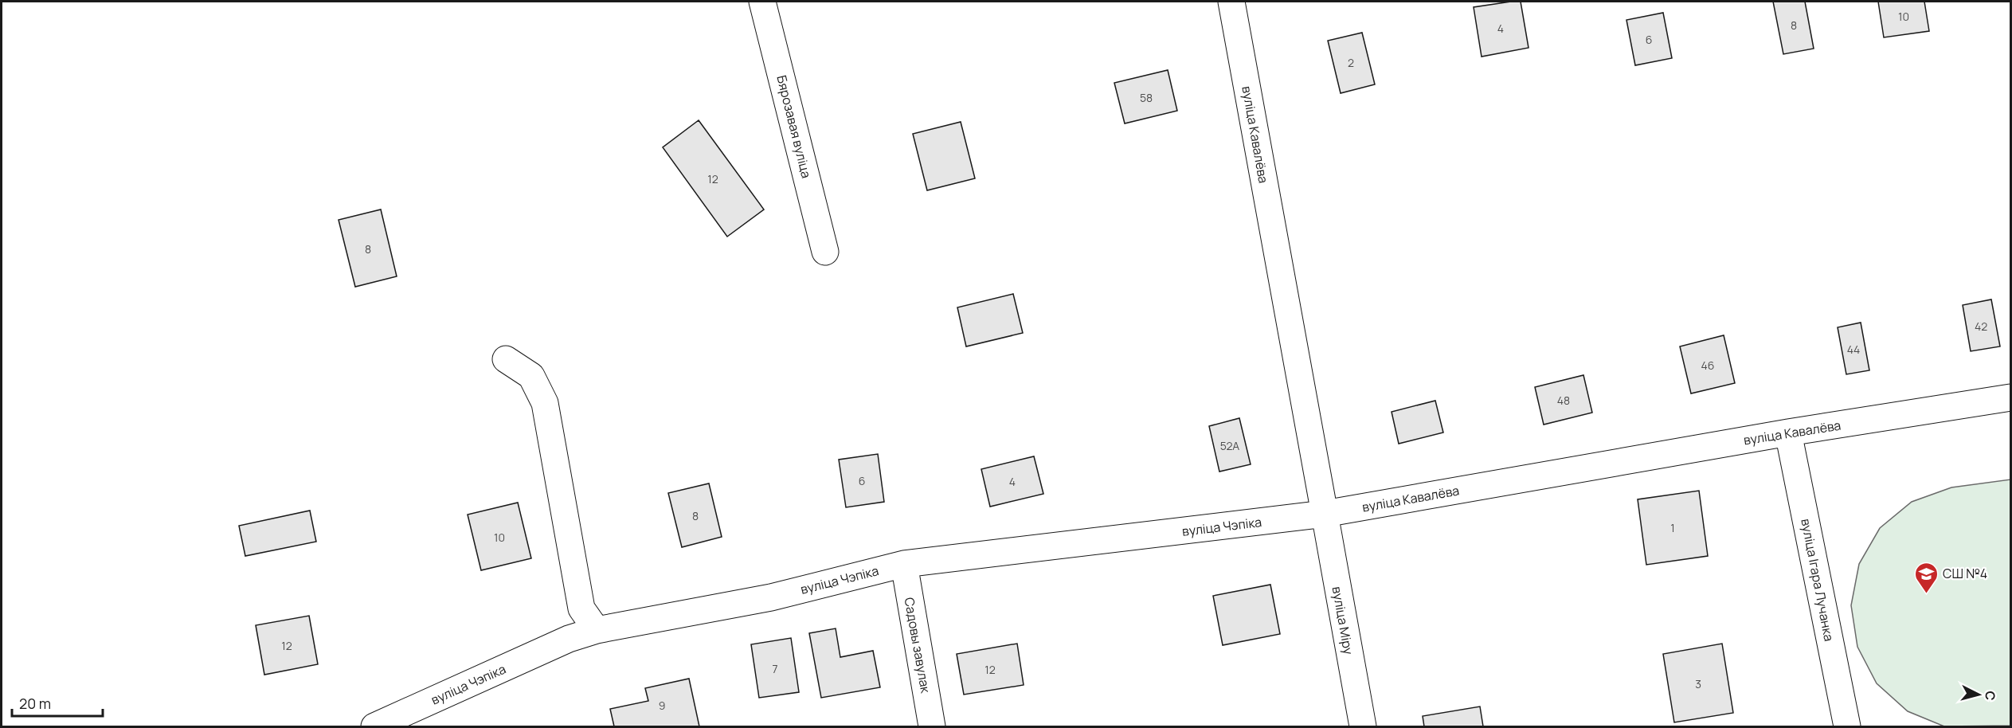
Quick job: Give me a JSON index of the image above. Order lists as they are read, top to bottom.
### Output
{
  "streets": {
    "street": [
      "Бярозавая вуліца",
      "вуліца Кавалёва",
      "вуліца Чэпіка",
      "вуліца Ігара Лучанка",
      "вуліца Міру",
      "Садовы завулак"
    ]
  },
  "crossings": [
    ["вуліца Кавалёва", "вуліца Чэпіка"],
    ["вуліца Кавалёва", "вуліца Ігара Лучанка"],
    ["вуліца Кавалёва", "вуліца Міру"],
    ["вуліца Чэпіка", "вуліца Міру"],
    ["вуліца Чэпіка", "Садовы завулак"]
  ],
  "places": {
    "school or university": ["СШ №4"]
  },
  "house_numbers": [
    "10",
    "8",
    "4",
    "6",
    "2",
    "58",
    "12",
    "8",
    "42",
    "44",
    "46",
    "48",
    "52А",
    "6",
    "4",
    "8",
    "1",
    "10",
    "12",
    "7",
    "12",
    "3",
    "9"
  ],
  "scale_bar": "20 m",
  "north": "right"
}
